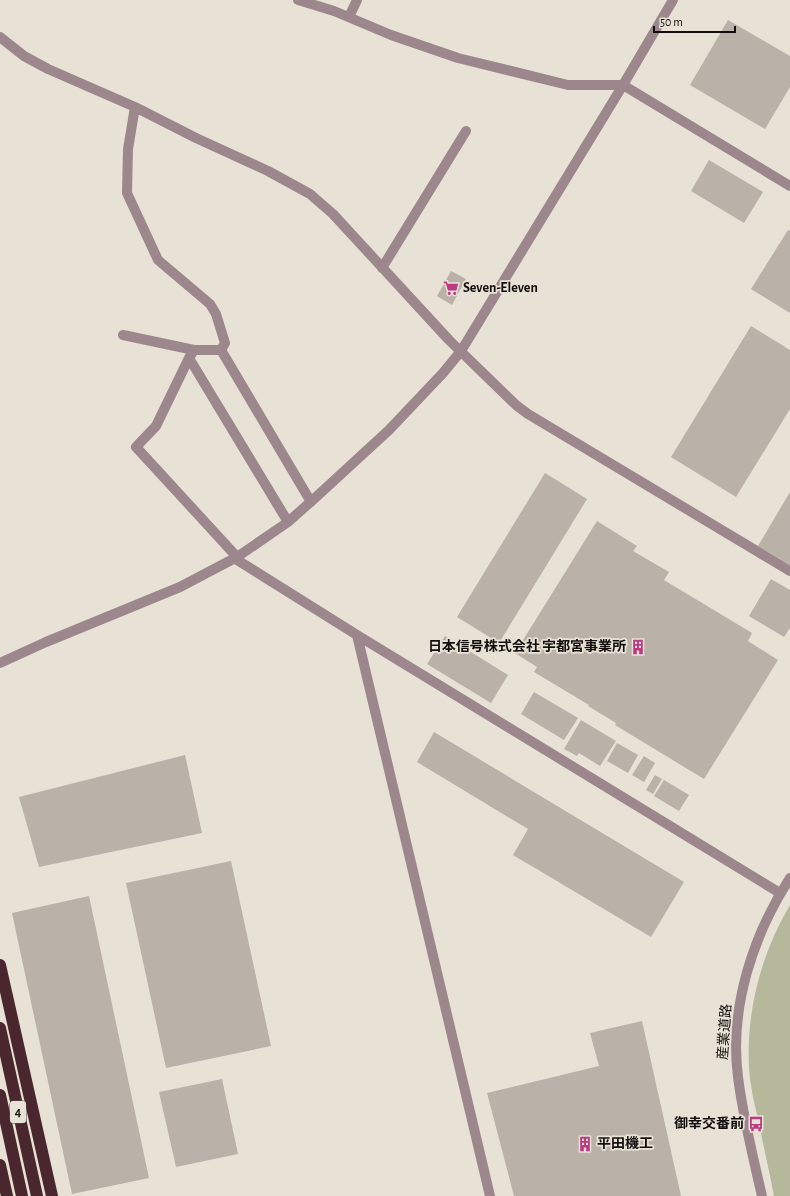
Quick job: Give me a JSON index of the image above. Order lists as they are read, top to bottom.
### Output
{
  "streets": {
    "highway": ["4"],
    "street": ["産業道路"]
  },
  "places": {
    "supermarket": ["Seven-Eleven"],
    "building": ["日本信号株式会社 宇都宮事業所", "平田機工"],
    "bus stop": ["御幸交番前"]
  },
  "scale_bar": "50 m"
}
